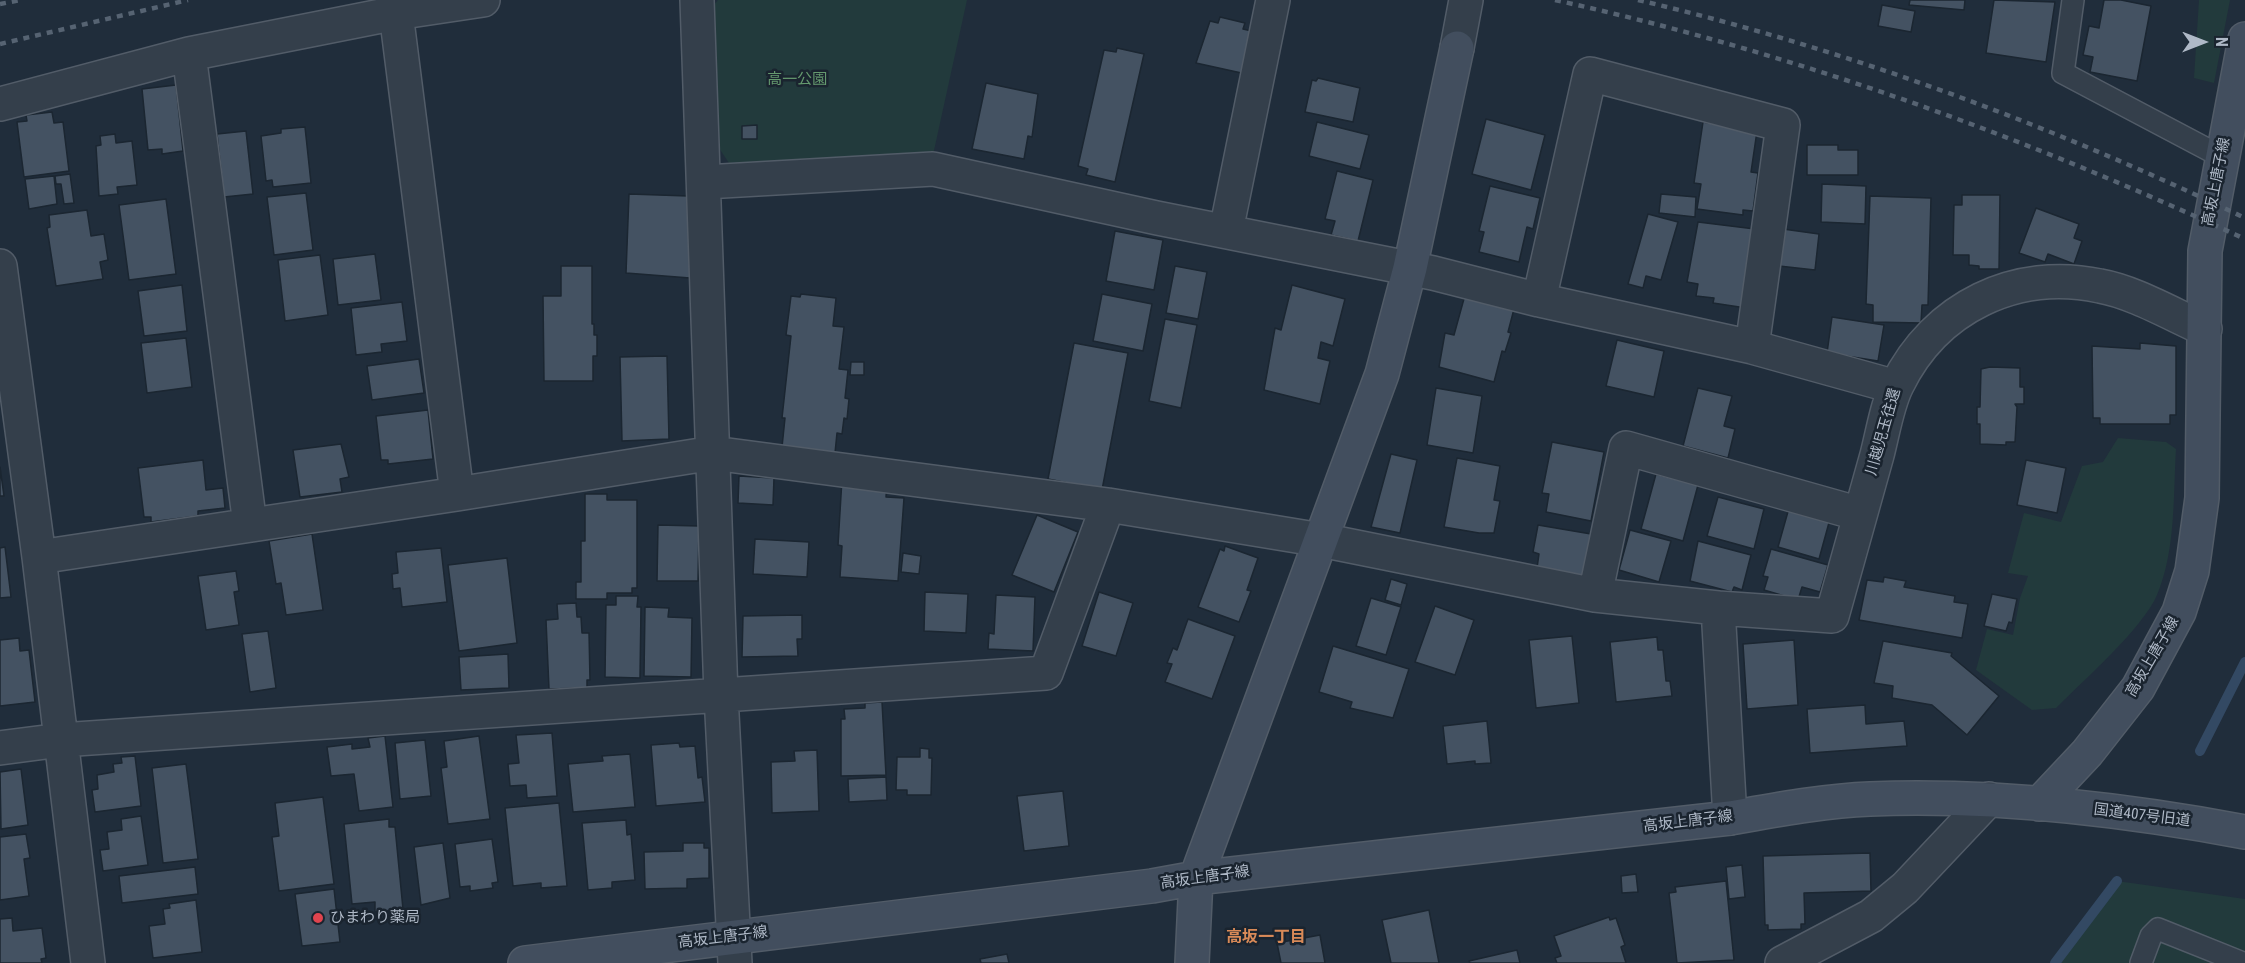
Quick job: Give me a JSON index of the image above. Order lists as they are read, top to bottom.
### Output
{
  "streets": {
    "main road": ["高坂上唐子線", "国道407号旧道"],
    "street": ["川越児玉往還"]
  },
  "crossings": [
    ["高坂上唐子線", "川越児玉往還"],
    ["高坂上唐子線", "国道407号旧道"]
  ],
  "districts": ["高坂一丁目"],
  "parks": ["高一公園"],
  "places": ["ひまわり薬局"],
  "north": "right"
}
